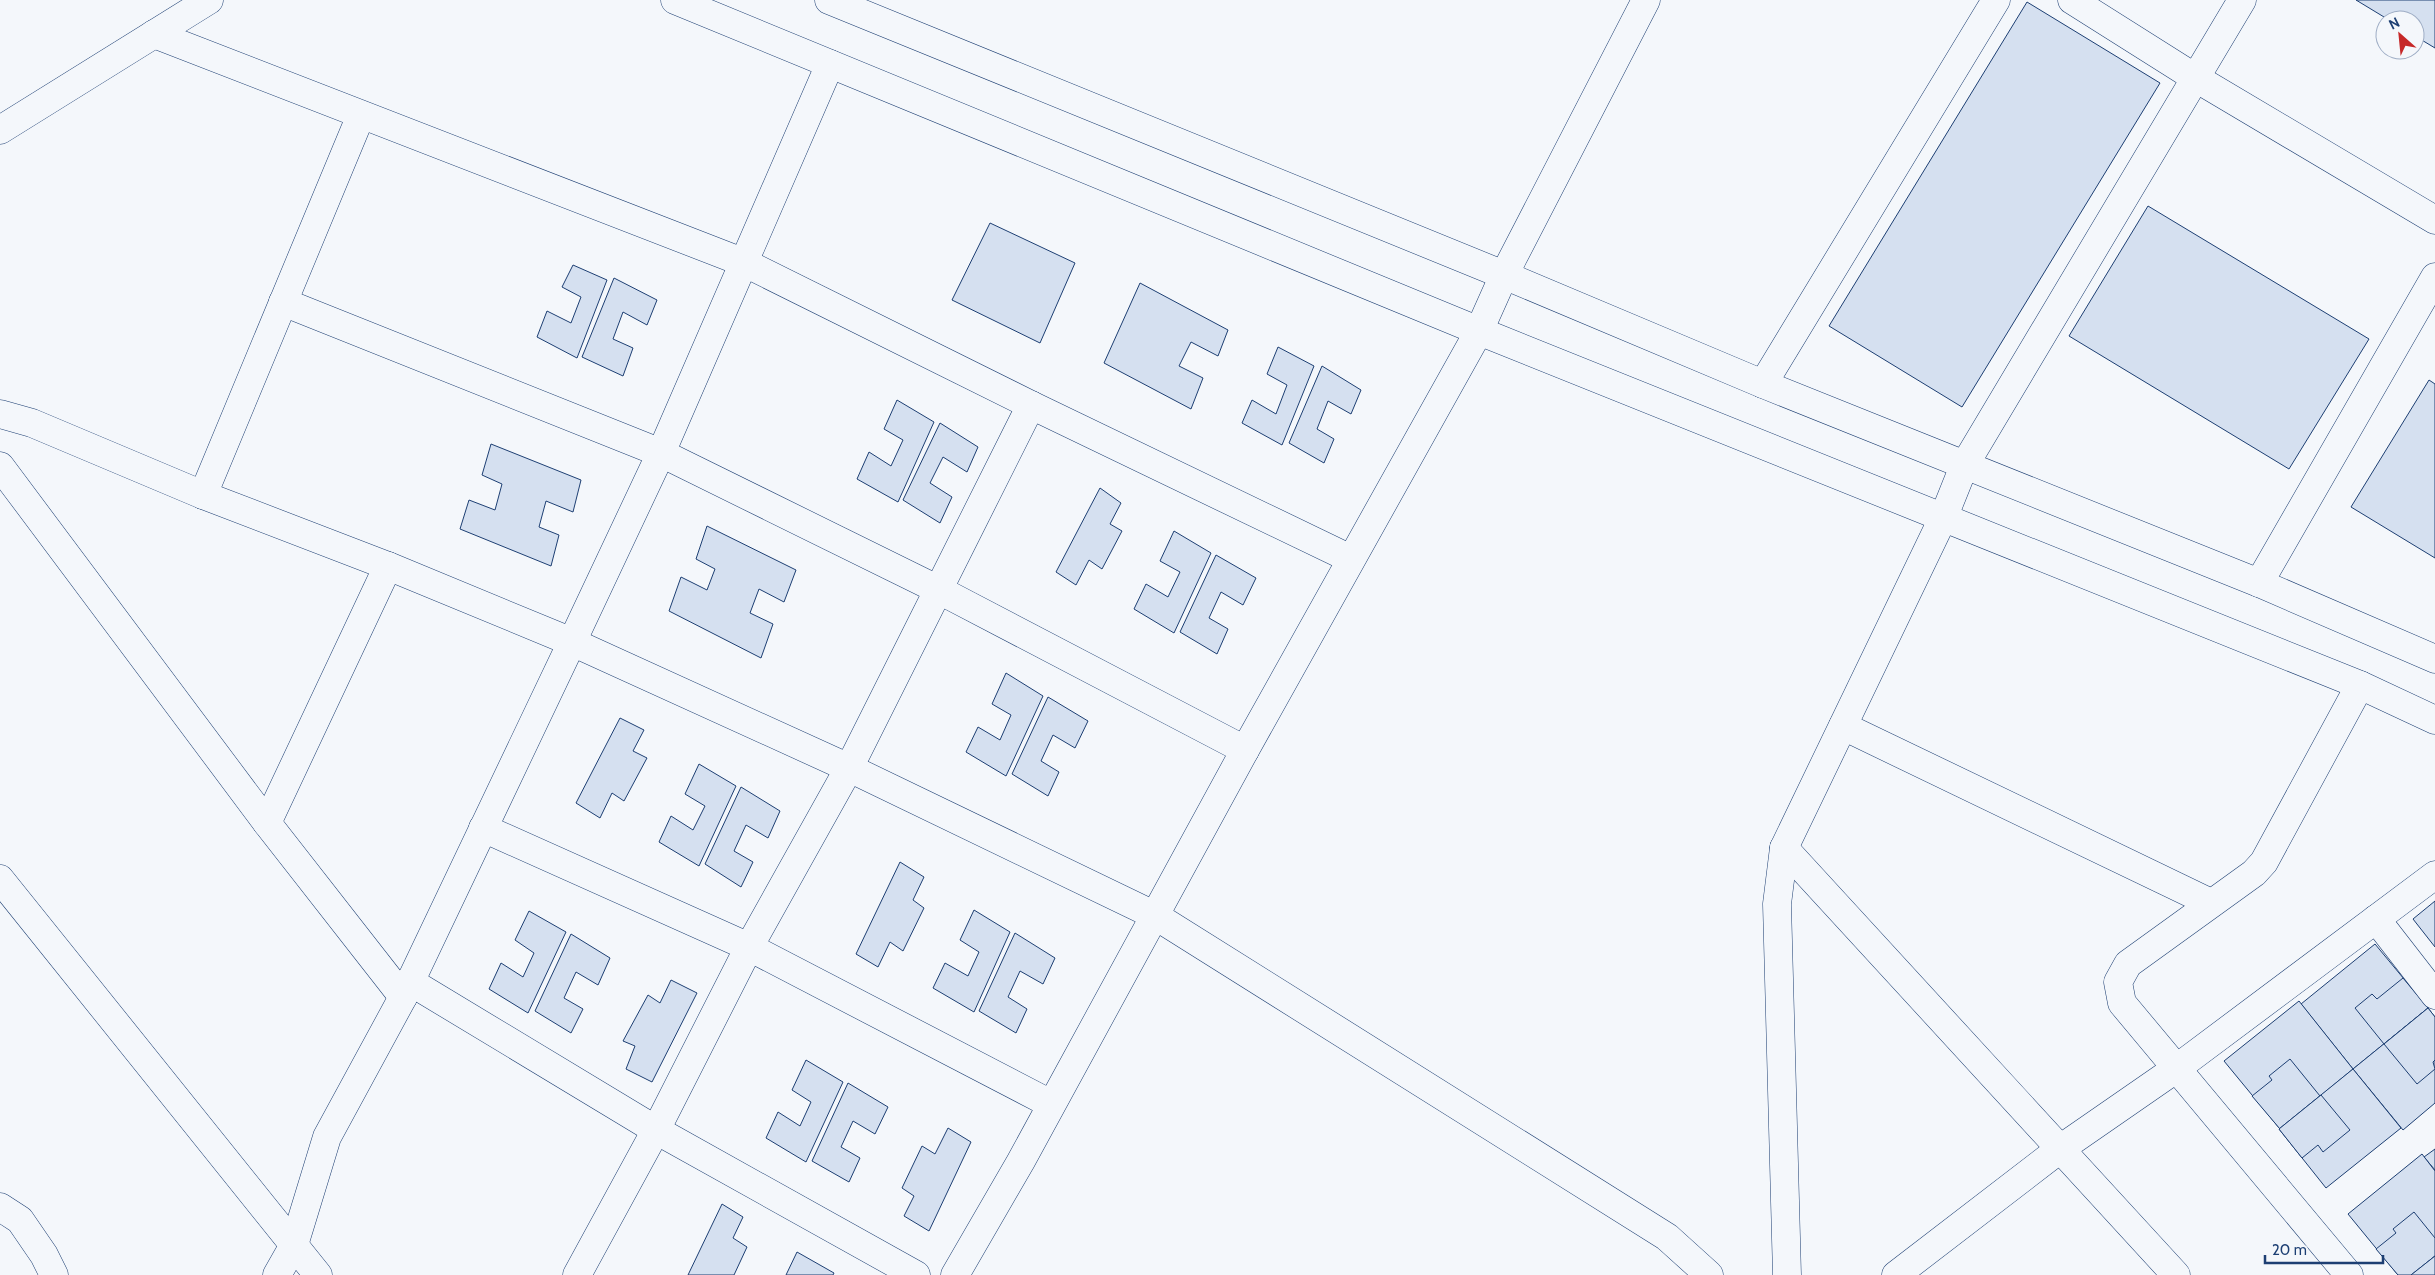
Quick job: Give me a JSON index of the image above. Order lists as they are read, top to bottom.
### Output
{
  "scale_bar": "20 m",
  "north": "top left"
}
